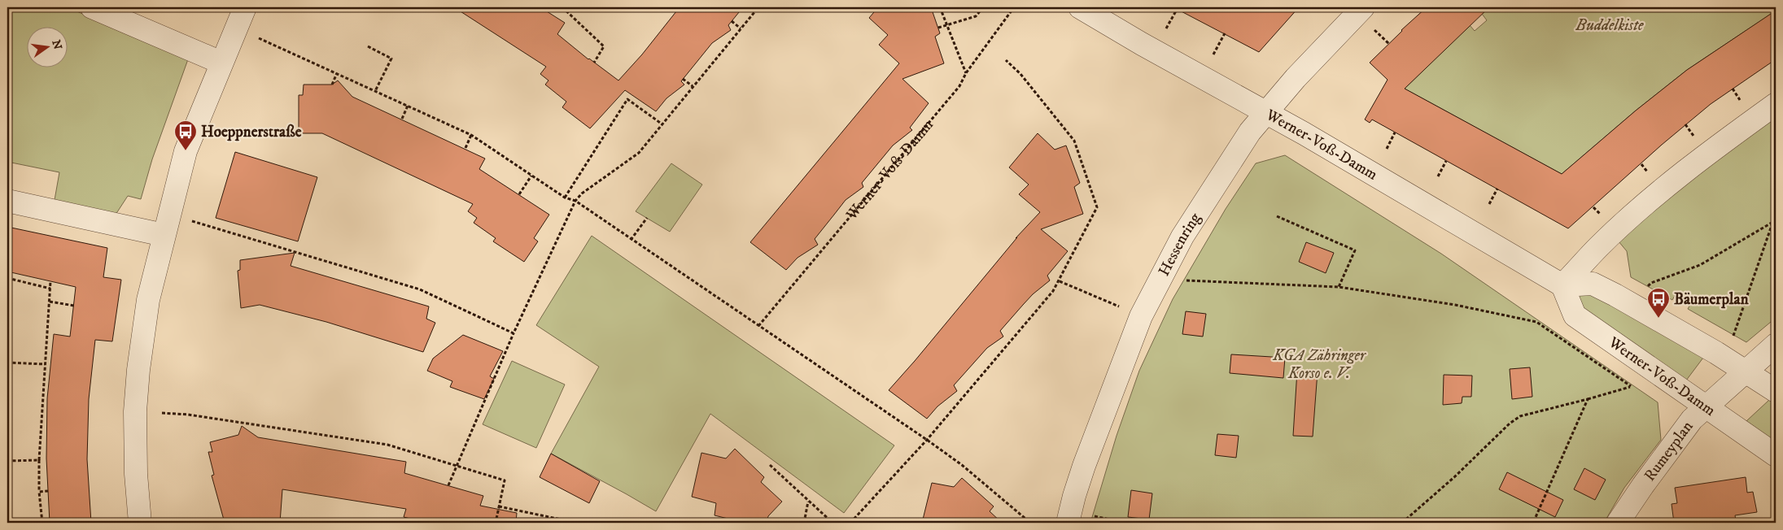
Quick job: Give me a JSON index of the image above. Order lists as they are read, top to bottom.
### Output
{
  "streets": {
    "street": ["Werner-Voß-Damm", "Hessenring", "Rumeyplan"]
  },
  "crossings": [
    ["Werner-Voß-Damm", "Hessenring"],
    ["Werner-Voß-Damm", "Rumeyplan"]
  ],
  "parks": ["Buddelkiste", "KGA Zähringer Korso e. V."],
  "places": {
    "bus stop": ["Hoeppnerstraße", "Bäumerplan"]
  },
  "north": "right"
}
